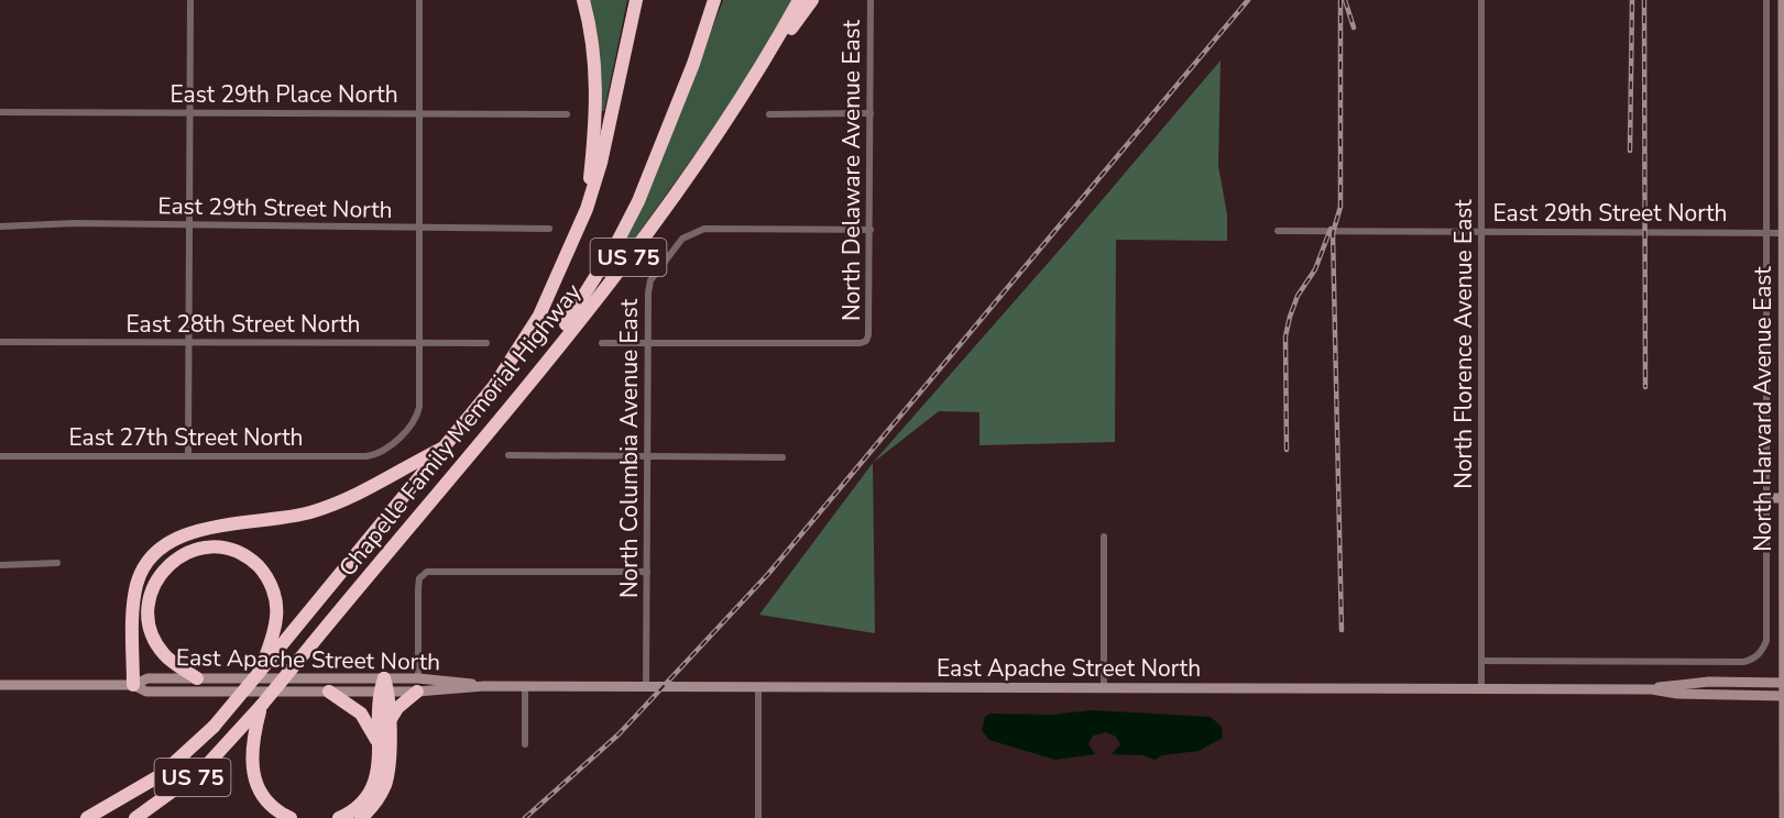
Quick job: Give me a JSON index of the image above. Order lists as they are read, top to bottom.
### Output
{
  "streets": {
    "highway": ["US 75", "Chapelle Family Memorial Highway"],
    "main road": ["North Harvard Avenue East", "East Apache Street North"],
    "street": [
      "East 29th Place North",
      "North Delaware Avenue East",
      "East 29th Street North",
      "East 28th Street North",
      "North Florence Avenue East",
      "East 27th Street North",
      "North Columbia Avenue East"
    ]
  },
  "crossings": [
    ["North Delaware Avenue East", "North Columbia Avenue East"],
    ["East 29th Street North", "North Florence Avenue East"],
    ["East 29th Street North", "North Harvard Avenue East"],
    ["East 28th Street North", "East 27th Street North"],
    ["North Florence Avenue East", "North Harvard Avenue East"],
    ["North Florence Avenue East", "East Apache Street North"],
    ["North Harvard Avenue East", "East Apache Street North"],
    ["North Columbia Avenue East", "East Apache Street North"]
  ]
}
